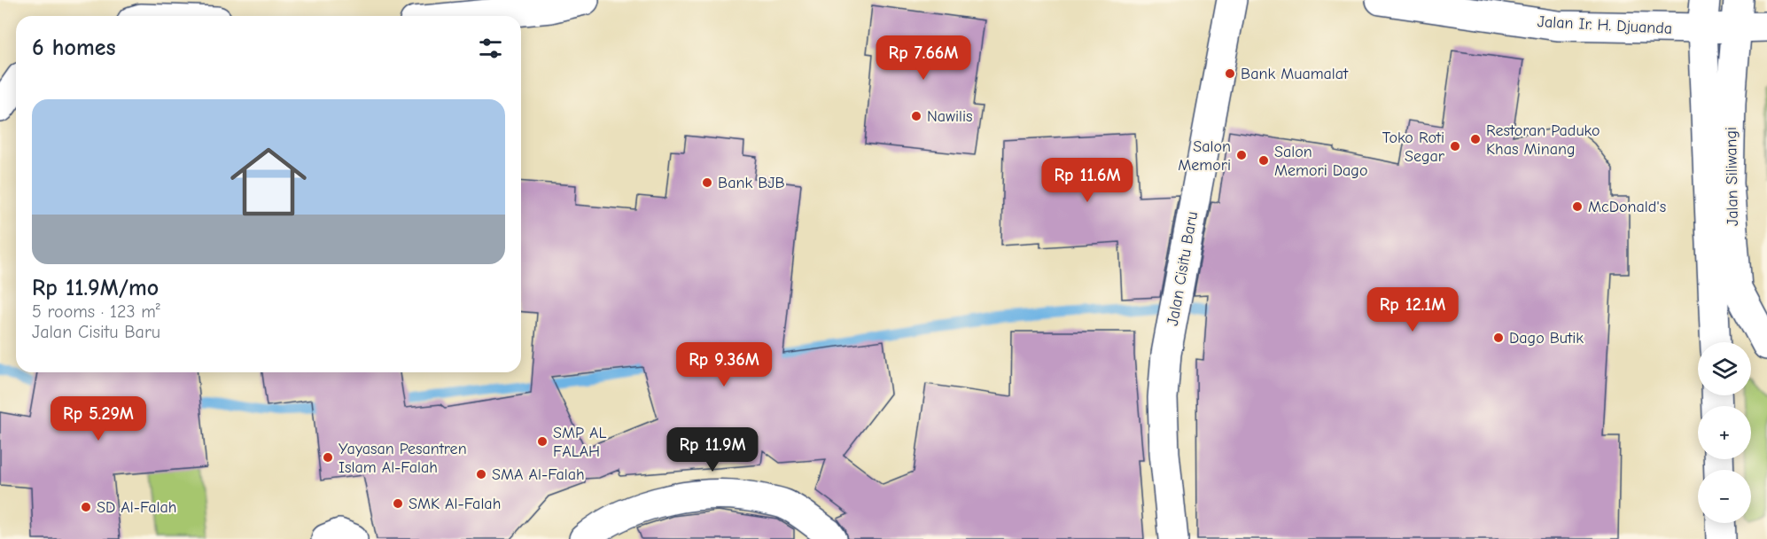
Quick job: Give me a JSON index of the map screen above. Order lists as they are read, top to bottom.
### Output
{
  "streets": {
    "street": ["Jalan Ir. H. Djuanda", "Jalan Siliwangi", "Jalan Cisitu Baru"]
  },
  "crossings": [
    ["Jalan Ir. H. Djuanda", "Jalan Siliwangi"]
  ],
  "places": [
    "Bank Muamalat",
    "Nawilis",
    "Restoran Paduko Khas Minang",
    "Toko Roti Segar",
    "Salon Memori",
    "Salon Memori Dago",
    "Bank BJB",
    "McDonald's",
    "Dago Butik",
    "SMP AL FALAH",
    "Yayasan Pesantren Islam Al-Falah",
    "SMA Al-Falah",
    "SMK Al-Falah",
    "SD Al-Falah"
  ],
  "page": {
    "heading": "6 homes",
    "price": [
      "Rp 7.66M",
      "Rp 11.6M",
      "Rp 12.1M",
      "Rp 9.36M",
      "Rp 5.29M",
      "Rp 11.9M"
    ],
    "list": [
      {
        "name": "Rp 11.9M/mo",
        "note": "5 rooms · 123 m² · Jalan Cisitu Baru"
      }
    ],
    "map_buttons": ["+", "−"]
  }
}
